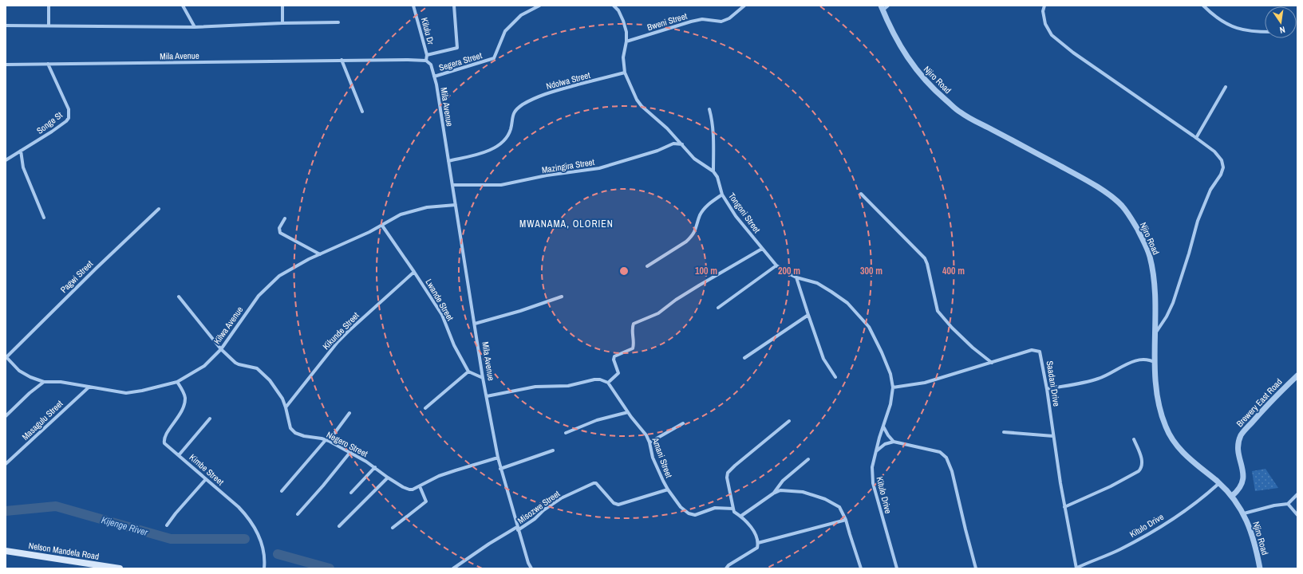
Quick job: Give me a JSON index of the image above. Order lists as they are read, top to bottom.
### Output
{
  "streets": {
    "main road": ["Nelson Mandela Road"],
    "street": [
      "Bweni Street",
      "Kilulu Dr",
      "Mila Avenue",
      "Segera Street",
      "Njiro Road",
      "Ndolwa Street",
      "Songe St",
      "Mazingira Street",
      "Tongoni Street",
      "Pagwi Street",
      "Lwande Street",
      "Kilwa Avenue",
      "Kikunde Street",
      "Saadani Drive",
      "Brewery East Road",
      "Masagulu Street",
      "Negero Street",
      "Amani Street",
      "Kimbe Street",
      "Kitulo Drive",
      "Misozwe Street"
    ]
  },
  "crossings": [
    ["Kilulu Dr", "Mila Avenue"],
    ["Mila Avenue", "Segera Street"],
    ["Mila Avenue", "Ndolwa Street"],
    ["Mila Avenue", "Songe St"],
    ["Mila Avenue", "Mazingira Street"],
    ["Mila Avenue", "Kilwa Avenue"],
    ["Mila Avenue", "Negero Street"],
    ["Mila Avenue", "Misozwe Street"],
    ["Njiro Road", "Brewery East Road"],
    ["Njiro Road", "Kitulo Drive"],
    ["Tongoni Street", "Saadani Drive"],
    ["Tongoni Street", "Kitulo Drive"],
    ["Pagwi Street", "Kilwa Avenue"],
    ["Lwande Street", "Kilwa Avenue"],
    ["Lwande Street", "Kikunde Street"],
    ["Kilwa Avenue", "Masagulu Street"],
    ["Kilwa Avenue", "Negero Street"],
    ["Kilwa Avenue", "Kimbe Street"],
    ["Kikunde Street", "Negero Street"],
    ["Saadani Drive", "Kitulo Drive"],
    ["Amani Street", "Misozwe Street"]
  ],
  "districts": ["MWANAMA, OLORIEN"],
  "water": ["Kijenge River"],
  "north": "bottom",
  "rings": [
    "100 m",
    "200 m",
    "300 m",
    "400 m"
  ]
}
